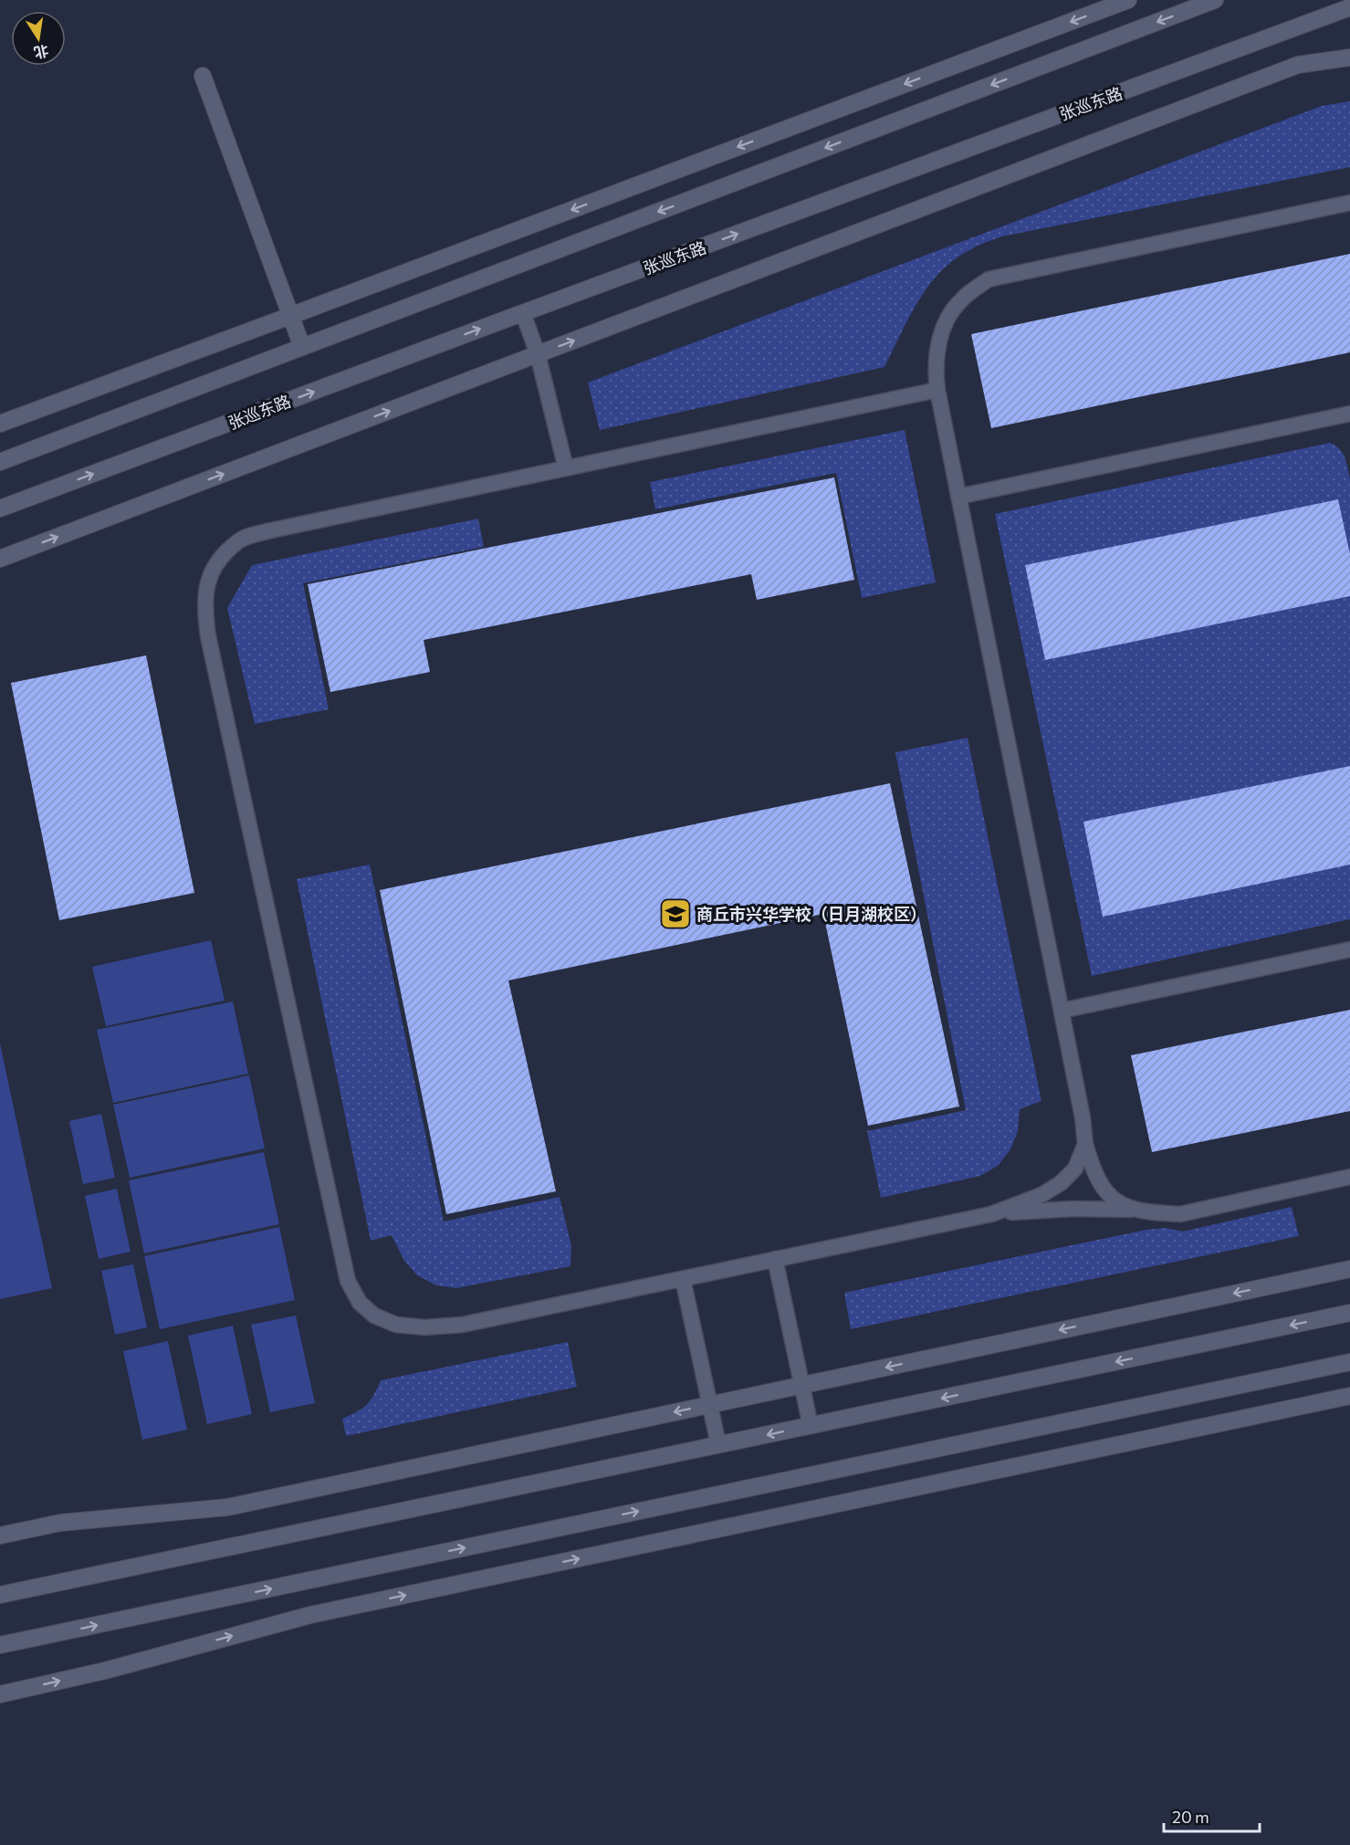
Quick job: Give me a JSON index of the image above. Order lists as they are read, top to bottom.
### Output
{
  "streets": {
    "main road": ["张巡东路"]
  },
  "places": {
    "school or university": ["商丘市兴华学校（日月湖校区）"]
  },
  "scale_bar": "20 m",
  "north": "bottom"
}
